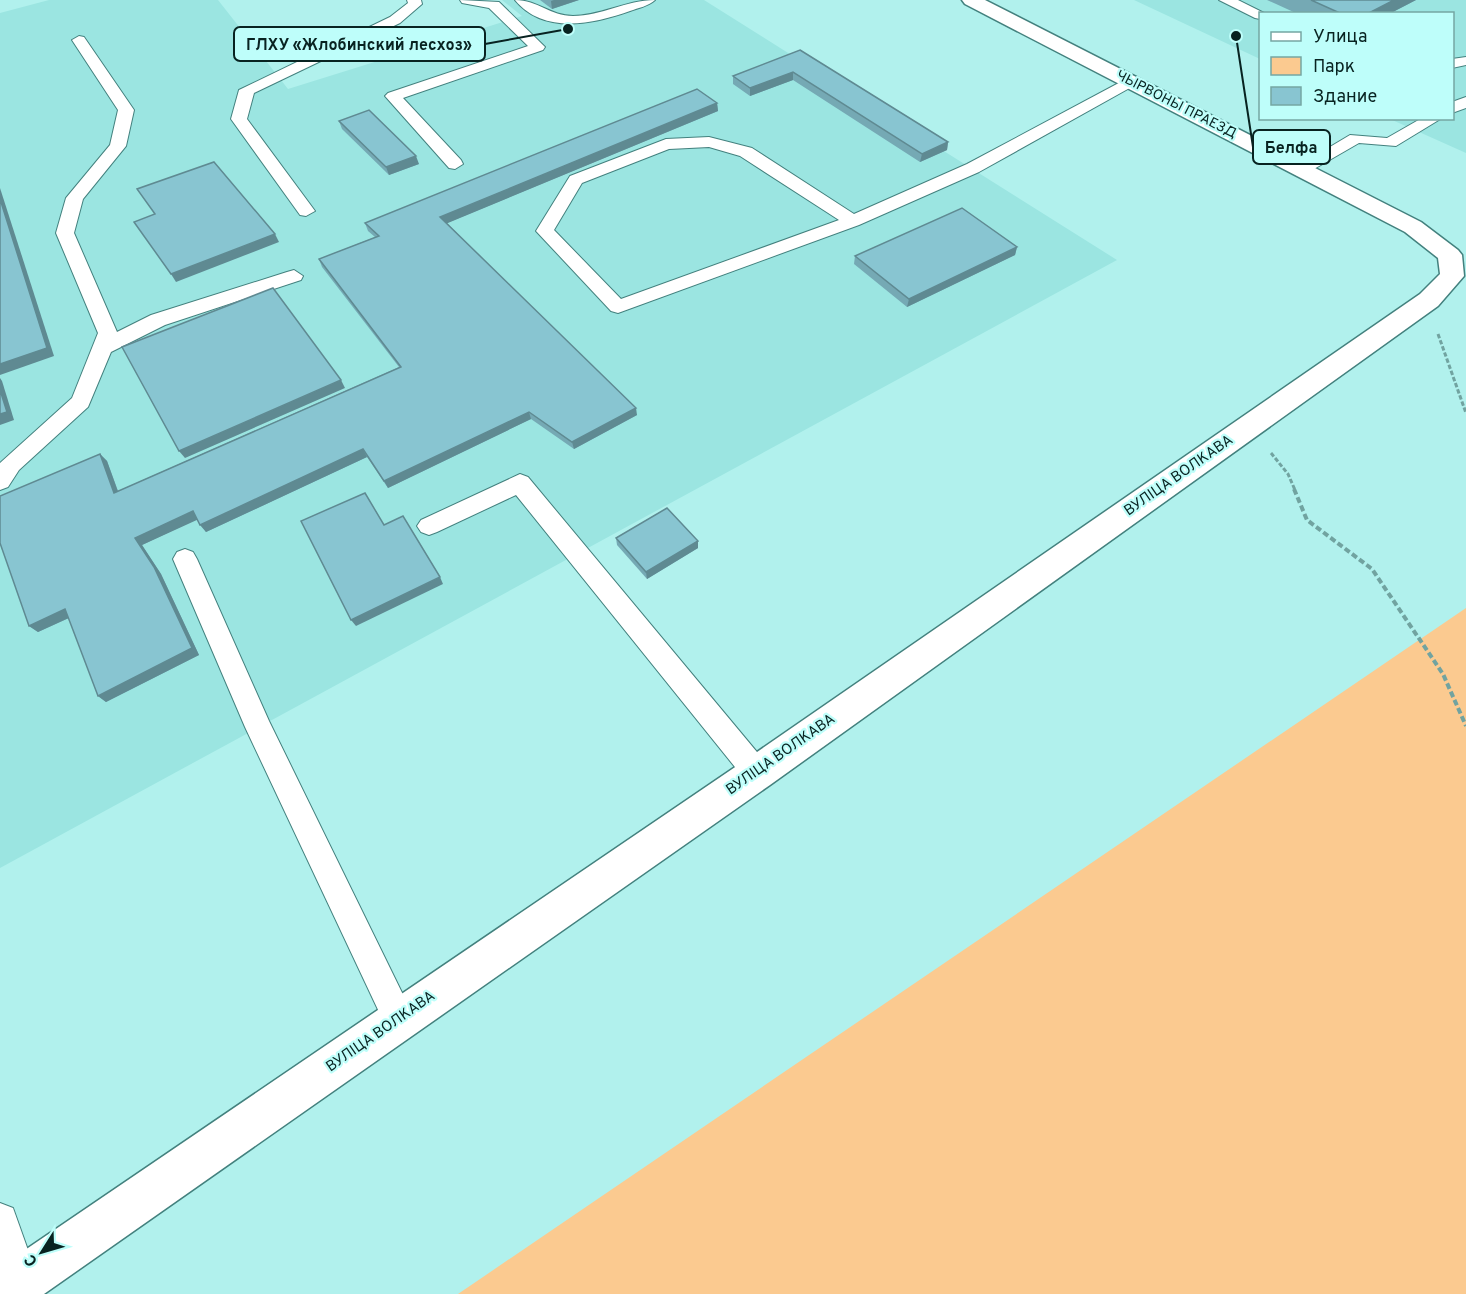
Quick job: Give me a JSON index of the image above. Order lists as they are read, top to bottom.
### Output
{
  "streets": {
    "street": ["ЧЫРВОНЫ ПРАЕЗД", "ВУЛІЦА ВОЛКАВА"]
  },
  "crossings": [
    ["ЧЫРВОНЫ ПРАЕЗД", "ВУЛІЦА ВОЛКАВА"]
  ],
  "places": ["ГЛХУ «Жлобинский лесхоз»", "Белфа"],
  "legend": ["Улица", "Парк", "Здание"],
  "north": "bottom left"
}
